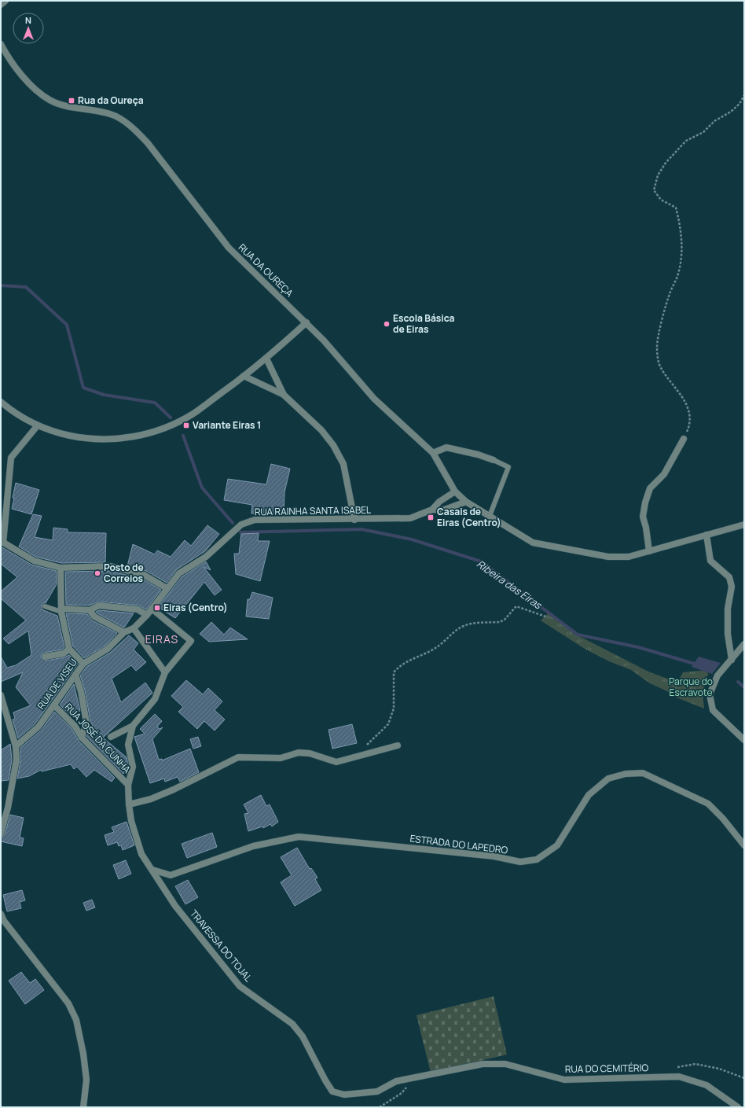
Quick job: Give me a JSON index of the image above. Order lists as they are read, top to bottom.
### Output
{
  "streets": {
    "street": [
      "RUA DA OUREÇA",
      "RUA RAINHA SANTA ISABEL",
      "RUA DE VISEU",
      "RUA JOSÉ DA CUNHA",
      "ESTRADA DO LAPEDRO",
      "TRAVESSA DO TOJAL",
      "RUA DO CEMITÉRIO"
    ]
  },
  "crossings": [
    ["RUA RAINHA SANTA ISABEL", "RUA DE VISEU"],
    ["RUA DE VISEU", "RUA JOSÉ DA CUNHA"],
    ["RUA JOSÉ DA CUNHA", "TRAVESSA DO TOJAL"],
    ["ESTRADA DO LAPEDRO", "TRAVESSA DO TOJAL"],
    ["TRAVESSA DO TOJAL", "RUA DO CEMITÉRIO"]
  ],
  "districts": ["EIRAS"],
  "water": ["Ribeira das Eiras"],
  "parks": ["Parque do Escravote"],
  "places": {
    "transit": [
      "Rua da Oureça",
      "Variante Eiras 1",
      "Casais de Eiras (Centro)",
      "Eiras (Centro)"
    ],
    "other": ["Escola Básica de Eiras", "Posto de Correios"]
  },
  "north": "top"
}
